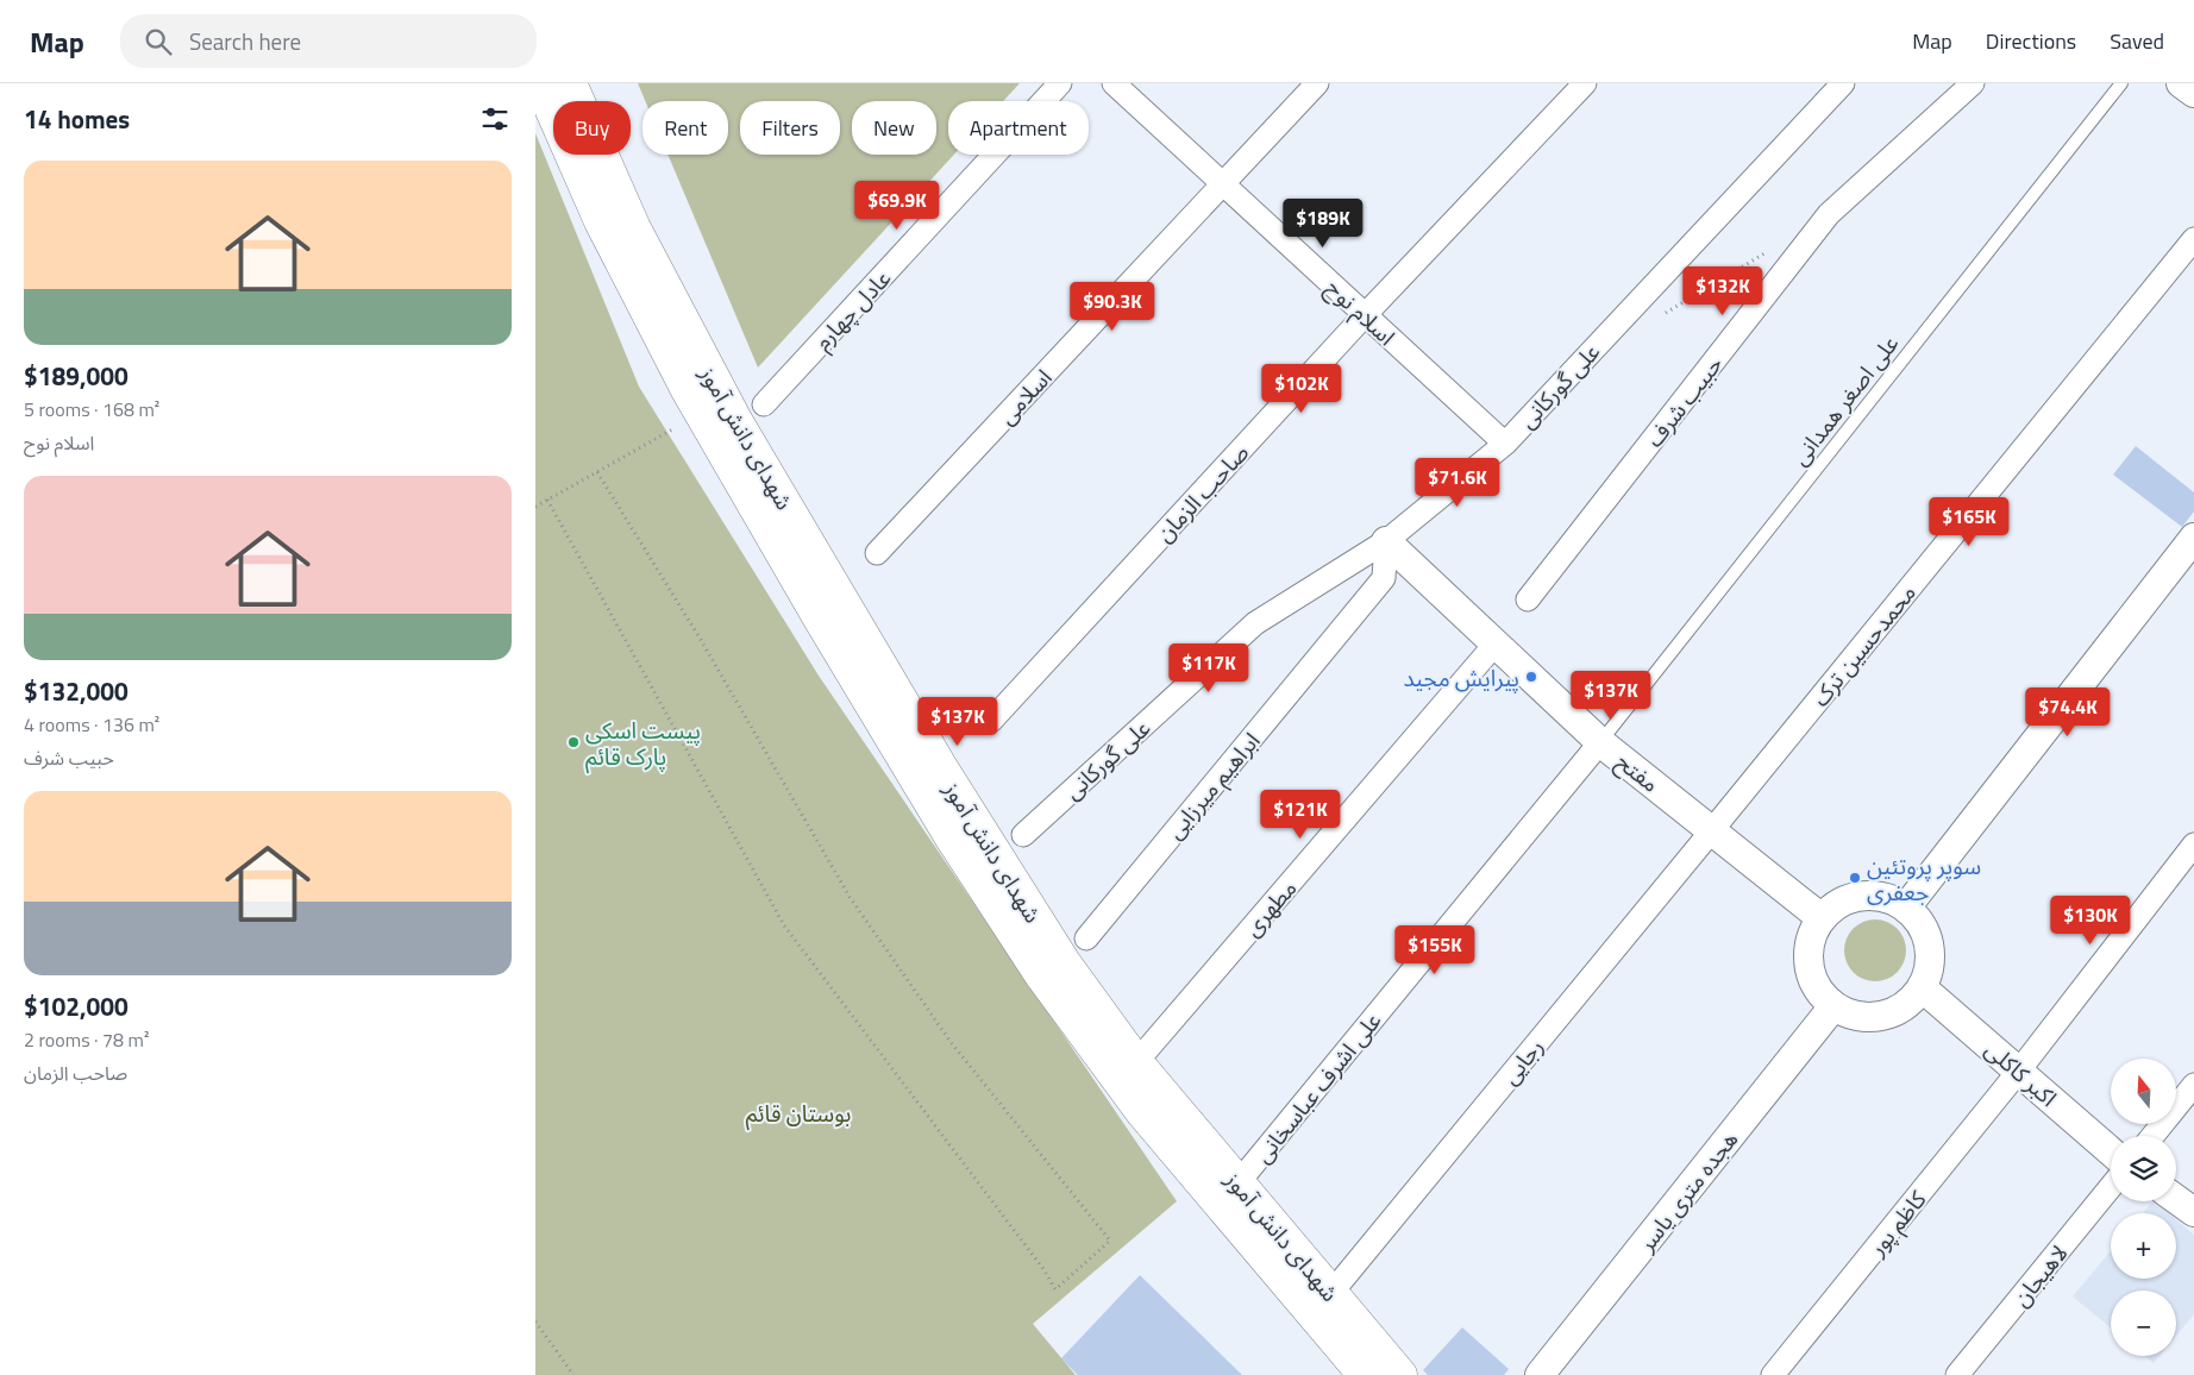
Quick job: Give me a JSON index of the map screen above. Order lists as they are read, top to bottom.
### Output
{
  "streets": {
    "main road": ["شهدای دانش آموز"],
    "street": [
      "عادل چهارم",
      "اسلام نوح",
      "علی گورکانی",
      "اسلامی",
      "حبیب شرف",
      "صاحب الزمان",
      "محمدحسین ترک",
      "مفتح",
      "ابراهیم میرزایی",
      "مطهری",
      "رجایی",
      "اکبر کاکلی",
      "علی اشرف عباسخانی",
      "هجده متری یاسر",
      "کاظم پور",
      "لاهیجان"
    ],
    "lane": ["علی اصغر همدانی"]
  },
  "crossings": [
    ["اسلام نوح", "علی گورکانی"],
    ["اسلام نوح", "اسلامی"],
    ["اسلام نوح", "صاحب الزمان"],
    ["علی گورکانی", "مفتح"],
    ["علی گورکانی", "ابراهیم میرزایی"],
    ["علی اصغر همدانی", "مفتح"],
    ["علی اصغر همدانی", "علی اشرف عباسخانی"],
    ["شهدای دانش آموز", "مطهری"],
    ["شهدای دانش آموز", "رجایی"],
    ["شهدای دانش آموز", "علی اشرف عباسخانی"],
    ["محمدحسین ترک", "مفتح"],
    ["محمدحسین ترک", "رجایی"],
    ["مفتح", "ابراهیم میرزایی"],
    ["مفتح", "مطهری"],
    ["مفتح", "رجایی"],
    ["مفتح", "اکبر کاکلی"],
    ["مفتح", "علی اشرف عباسخانی"],
    ["مفتح", "هجده متری یاسر"],
    ["اکبر کاکلی", "هجده متری یاسر"],
    ["اکبر کاکلی", "کاظم پور"]
  ],
  "parks": ["بوستان قائم"],
  "places": ["پیرایش مجید", "پیست اسکی پارک قائم", "سوپر پروتئین جعفری"],
  "north": "top",
  "page": {
    "header": "Map",
    "search": "Search here",
    "nav": ["Map", "Directions", "Saved"],
    "heading": "14 homes",
    "chip": [
      "Buy",
      "Rent",
      "Filters",
      "New",
      "Apartment"
    ],
    "list": [
      {
        "name": "$189,000",
        "note": "5 rooms · 168 m² · اسلام نوح"
      },
      {
        "name": "$132,000",
        "note": "4 rooms · 136 m² · حبیب شرف"
      },
      {
        "name": "$102,000",
        "note": "2 rooms · 78 m² · صاحب الزمان"
      }
    ],
    "price": [
      "$69.9K",
      "$189K",
      "$132K",
      "$90.3K",
      "$102K",
      "$71.6K",
      "$165K",
      "$117K",
      "$137K",
      "$74.4K",
      "$137K",
      "$121K",
      "$130K",
      "$155K"
    ],
    "map_buttons": ["+", "−"]
  }
}
